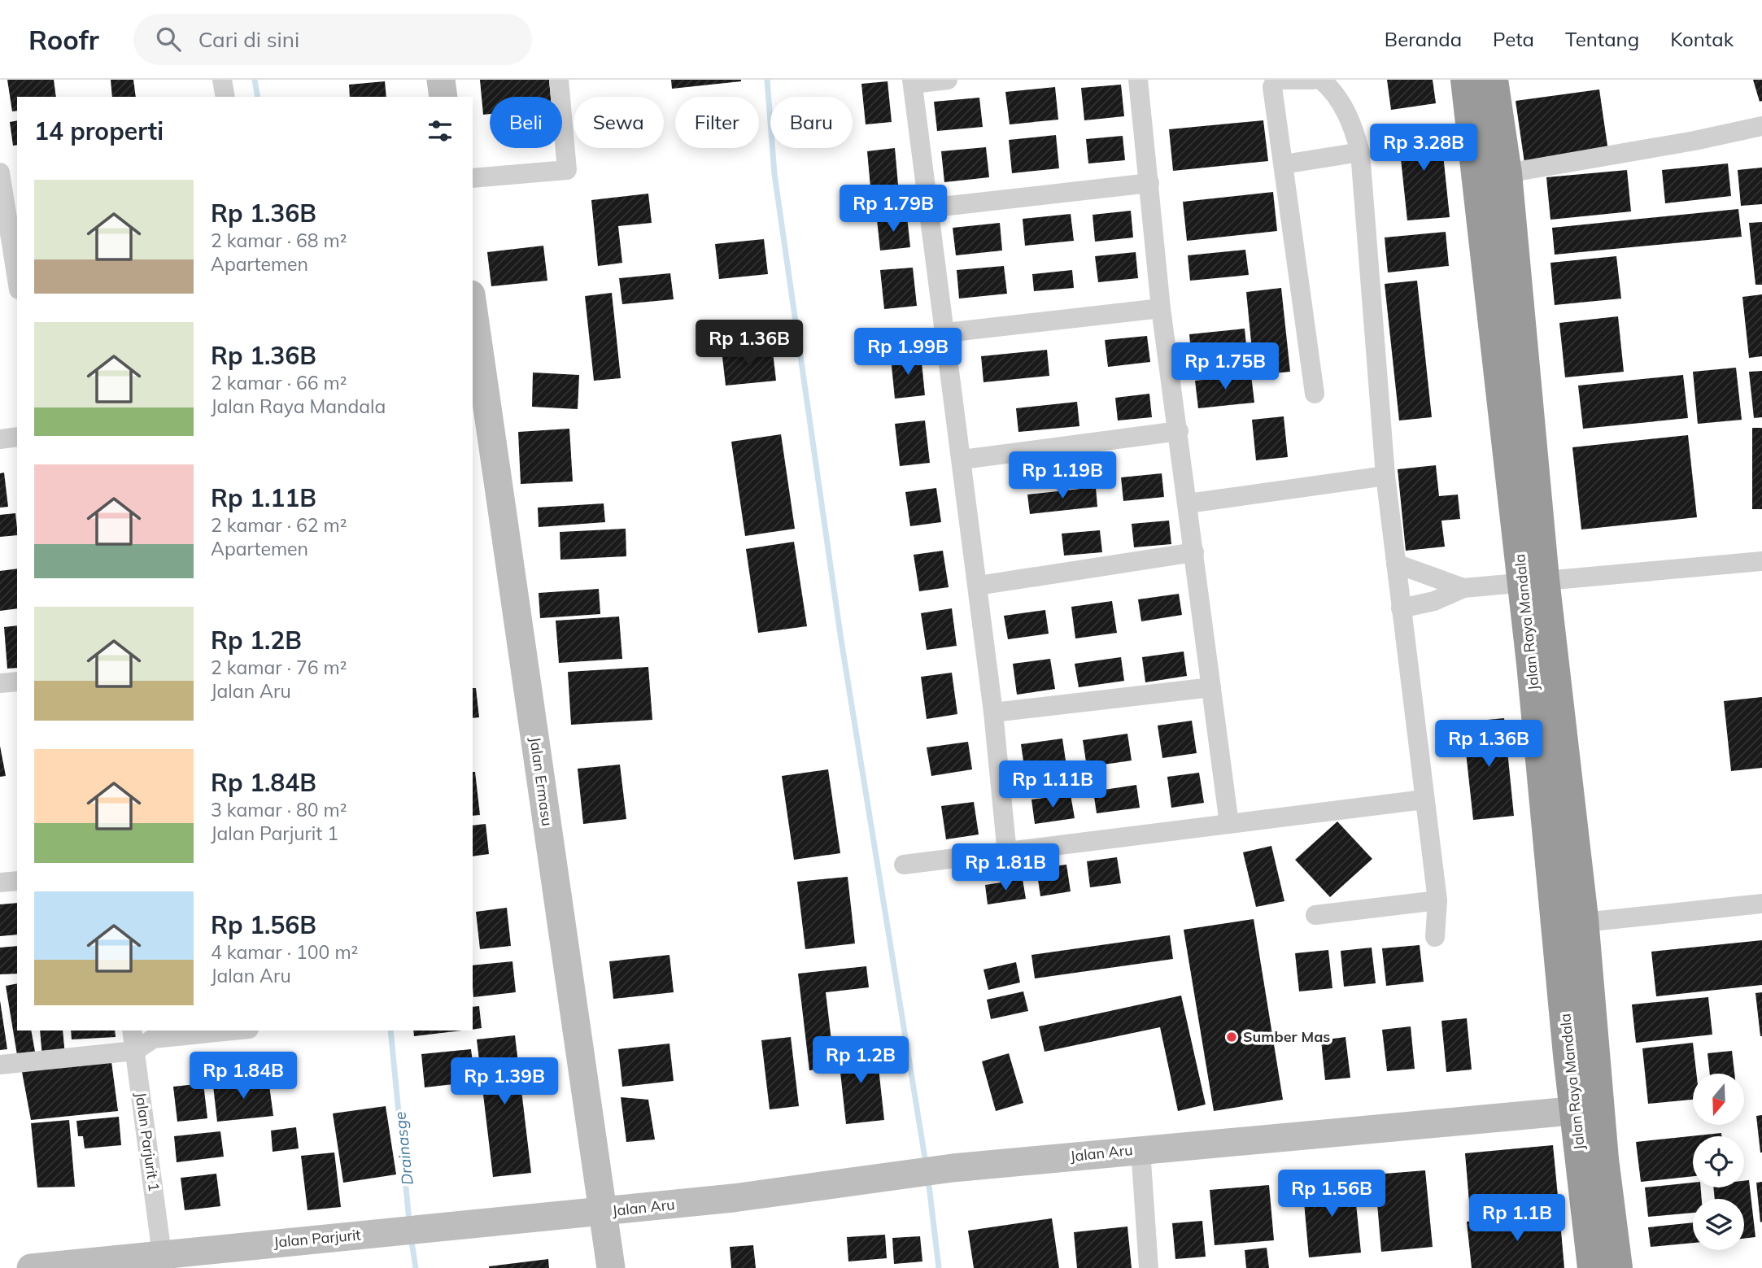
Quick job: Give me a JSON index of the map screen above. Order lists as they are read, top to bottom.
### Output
{
  "streets": {
    "highway": ["Jalan Raya Mandala"],
    "street": [
      "Jalan Ermasu",
      "Jalan Parjurit 1",
      "Jalan Aru",
      "Jalan Parjurit"
    ]
  },
  "crossings": [
    ["Jalan Raya Mandala", "Jalan Aru"],
    ["Jalan Ermasu", "Jalan Aru"],
    ["Jalan Ermasu", "Jalan Parjurit"],
    ["Jalan Parjurit 1", "Jalan Parjurit"],
    ["Jalan Aru", "Jalan Parjurit"]
  ],
  "water": ["Drainasge"],
  "places": ["Sumber Mas"],
  "north": "bottom",
  "page": {
    "header": "Roofr",
    "search": "Cari di sini",
    "nav": [
      "Beranda",
      "Peta",
      "Tentang",
      "Kontak"
    ],
    "chip": [
      "Beli",
      "Sewa",
      "Filter",
      "Baru"
    ],
    "heading": "14 properti",
    "price": [
      "Rp 3.28B",
      "Rp 1.79B",
      "Rp 1.36B",
      "Rp 1.99B",
      "Rp 1.75B",
      "Rp 1.19B",
      "Rp 1.36B",
      "Rp 1.11B",
      "Rp 1.81B",
      "Rp 1.2B",
      "Rp 1.84B",
      "Rp 1.39B",
      "Rp 1.56B",
      "Rp 1.1B"
    ],
    "list": [
      {
        "name": "Rp 1.36B",
        "note": "2 kamar · 68 m² · Apartemen"
      },
      {
        "name": "Rp 1.36B",
        "note": "2 kamar · 66 m² · Jalan Raya Mandala"
      },
      {
        "name": "Rp 1.11B",
        "note": "2 kamar · 62 m² · Apartemen"
      },
      {
        "name": "Rp 1.2B",
        "note": "2 kamar · 76 m² · Jalan Aru"
      },
      {
        "name": "Rp 1.84B",
        "note": "3 kamar · 80 m² · Jalan Parjurit 1"
      },
      {
        "name": "Rp 1.56B",
        "note": "4 kamar · 100 m² · Jalan Aru"
      }
    ]
  }
}
